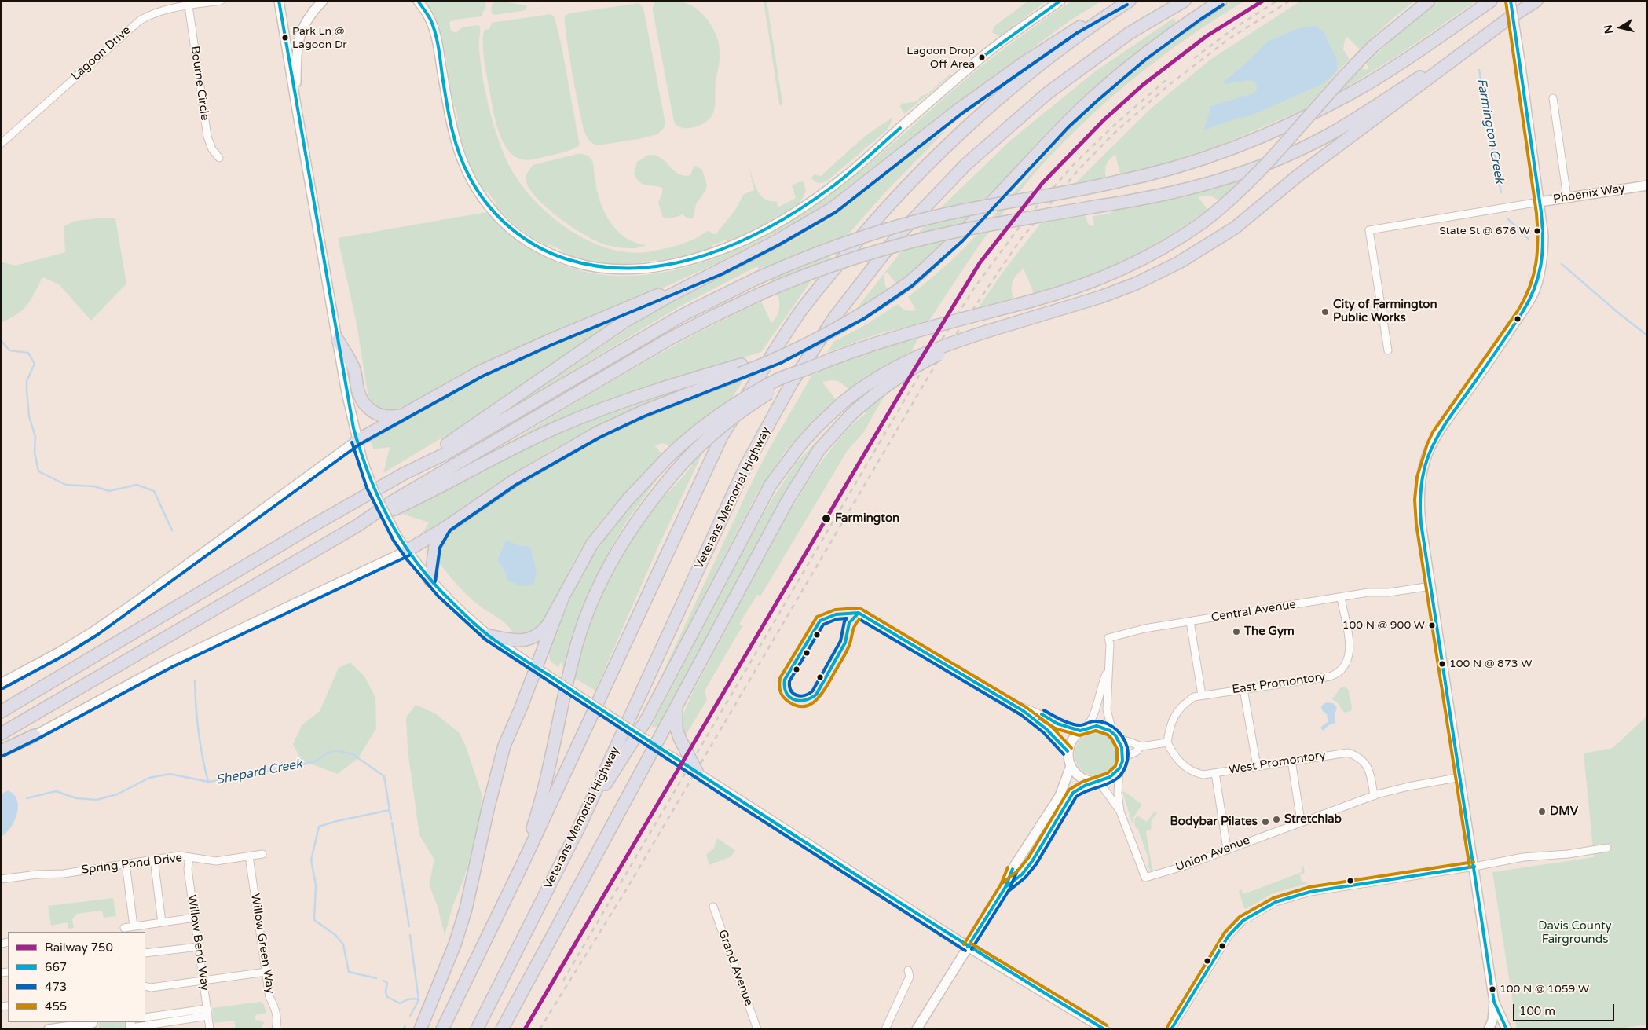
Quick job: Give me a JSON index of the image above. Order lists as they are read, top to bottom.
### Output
{
  "streets": {
    "highway": ["Veterans Memorial Highway"],
    "main road": ["Phoenix Way"],
    "street": [
      "Lagoon Drive",
      "Bourne Circle",
      "Central Avenue",
      "East Promontory",
      "West Promontory",
      "Union Avenue",
      "Spring Pond Drive",
      "Willow Bend Way",
      "Willow Green Way",
      "Grand Avenue"
    ]
  },
  "crossings": [
    ["Lagoon Drive", "Bourne Circle"],
    ["Central Avenue", "East Promontory"],
    ["Central Avenue", "Union Avenue"],
    ["East Promontory", "West Promontory"],
    ["West Promontory", "Union Avenue"],
    ["Spring Pond Drive", "Willow Bend Way"],
    ["Spring Pond Drive", "Willow Green Way"]
  ],
  "water": ["Farmington Creek", "Shepard Creek"],
  "parks": ["Davis County Fairgrounds"],
  "places": [
    "Park Ln @ Lagoon Dr",
    "Lagoon Drop Off Area",
    "State St @ 676 W",
    "City of Farmington Public Works",
    "Farmington",
    "100 N @ 900 W",
    "The Gym",
    "100 N @ 873 W",
    "DMV",
    "Stretchlab",
    "Bodybar Pilates",
    "100 N @ 1059 W"
  ],
  "lines": [
    "rail line 750",
    "transit line 667",
    "transit line 455",
    "transit line 473"
  ],
  "legend": [
    "Railway 750",
    "667",
    "473",
    "455"
  ],
  "scale_bar": "100 m",
  "north": "left"
}
